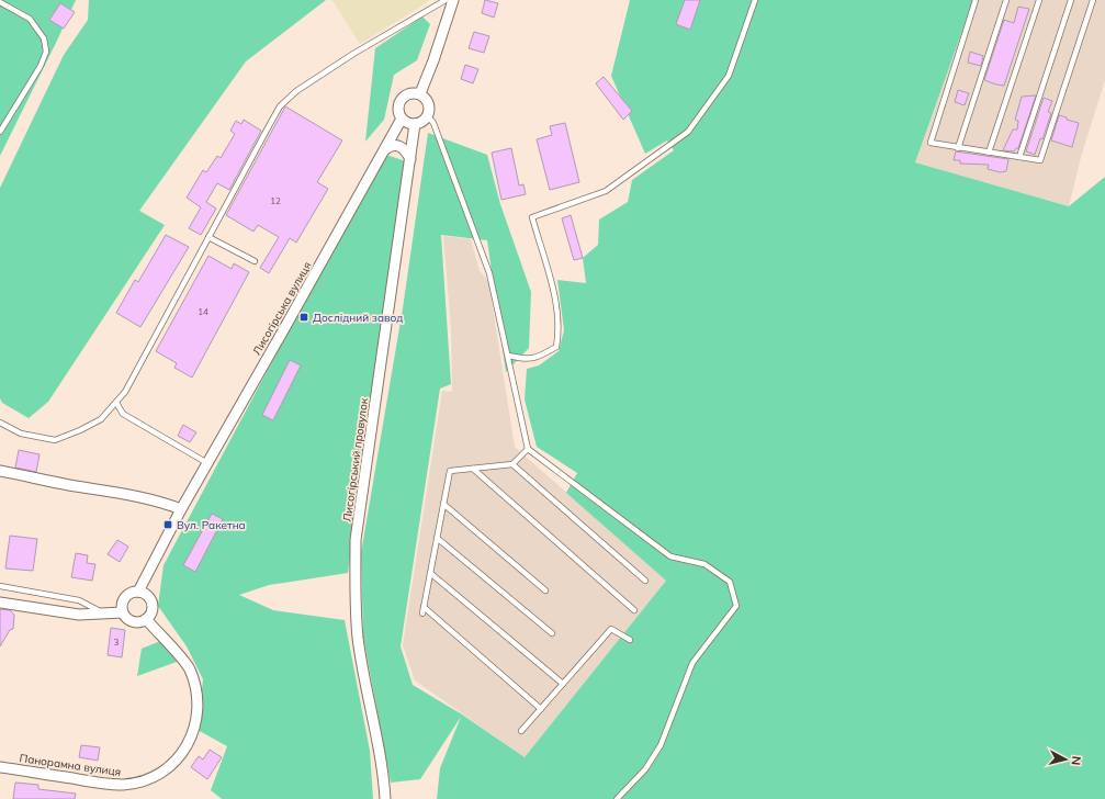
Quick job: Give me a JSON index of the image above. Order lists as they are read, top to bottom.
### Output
{
  "streets": {
    "street": ["Лисогірська вулиця", "Лисогірський провулок", "Панорамна вулиця"]
  },
  "crossings": [
    ["Лисогірська вулиця", "Лисогірський провулок"],
    ["Лисогірська вулиця", "Панорамна вулиця"]
  ],
  "places": {
    "transit": ["Дослідний завод", "Вул. Ракетна"]
  },
  "house_numbers": ["12", "14", "3"],
  "north": "right"
}
